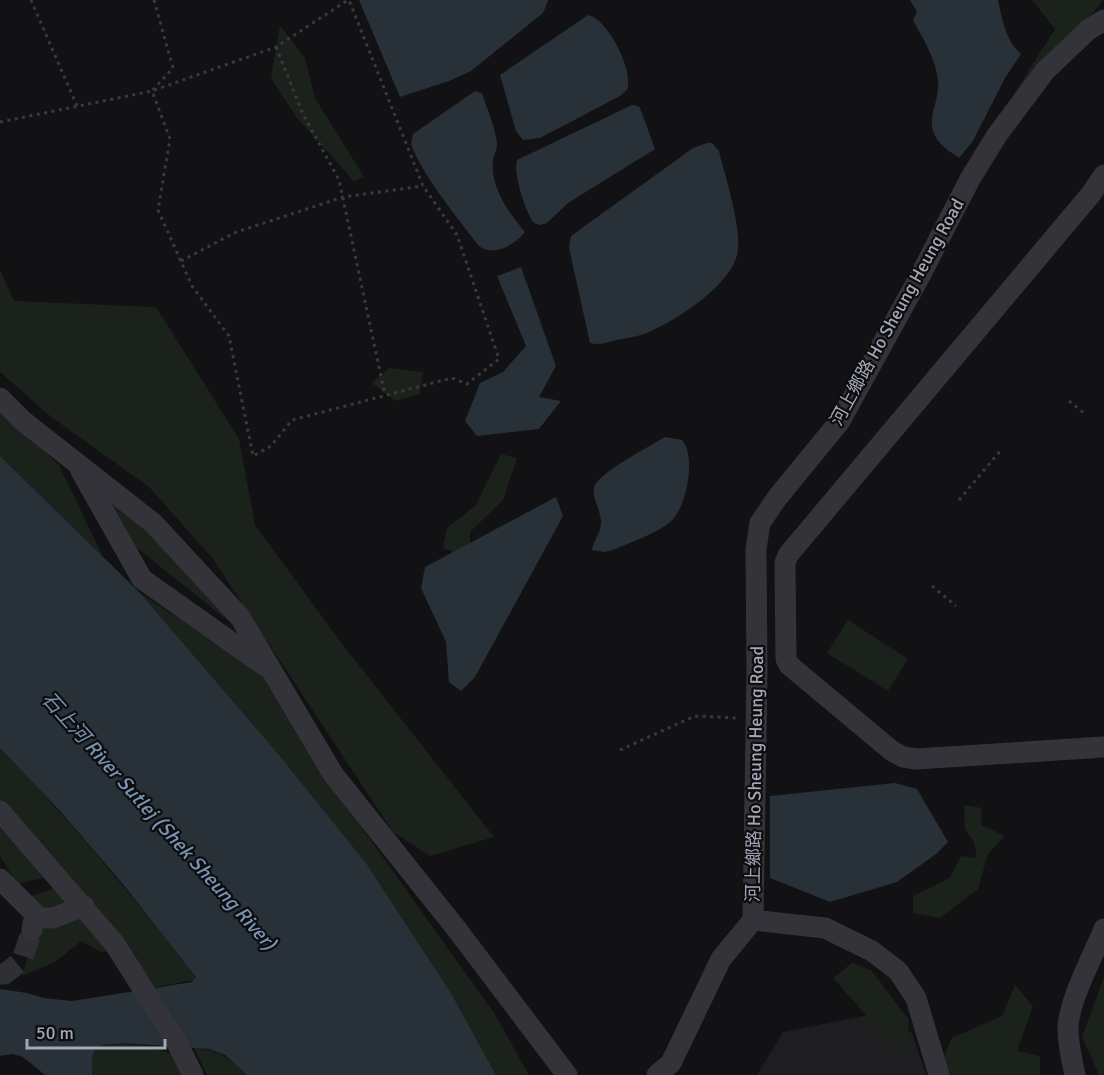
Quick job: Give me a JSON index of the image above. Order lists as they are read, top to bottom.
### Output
{
  "streets": {
    "street": ["河上鄉路 Ho Sheung Heung Road"]
  },
  "water": ["石上河 River Sutlej (Shek Sheung River)"],
  "scale_bar": "50 m"
}
